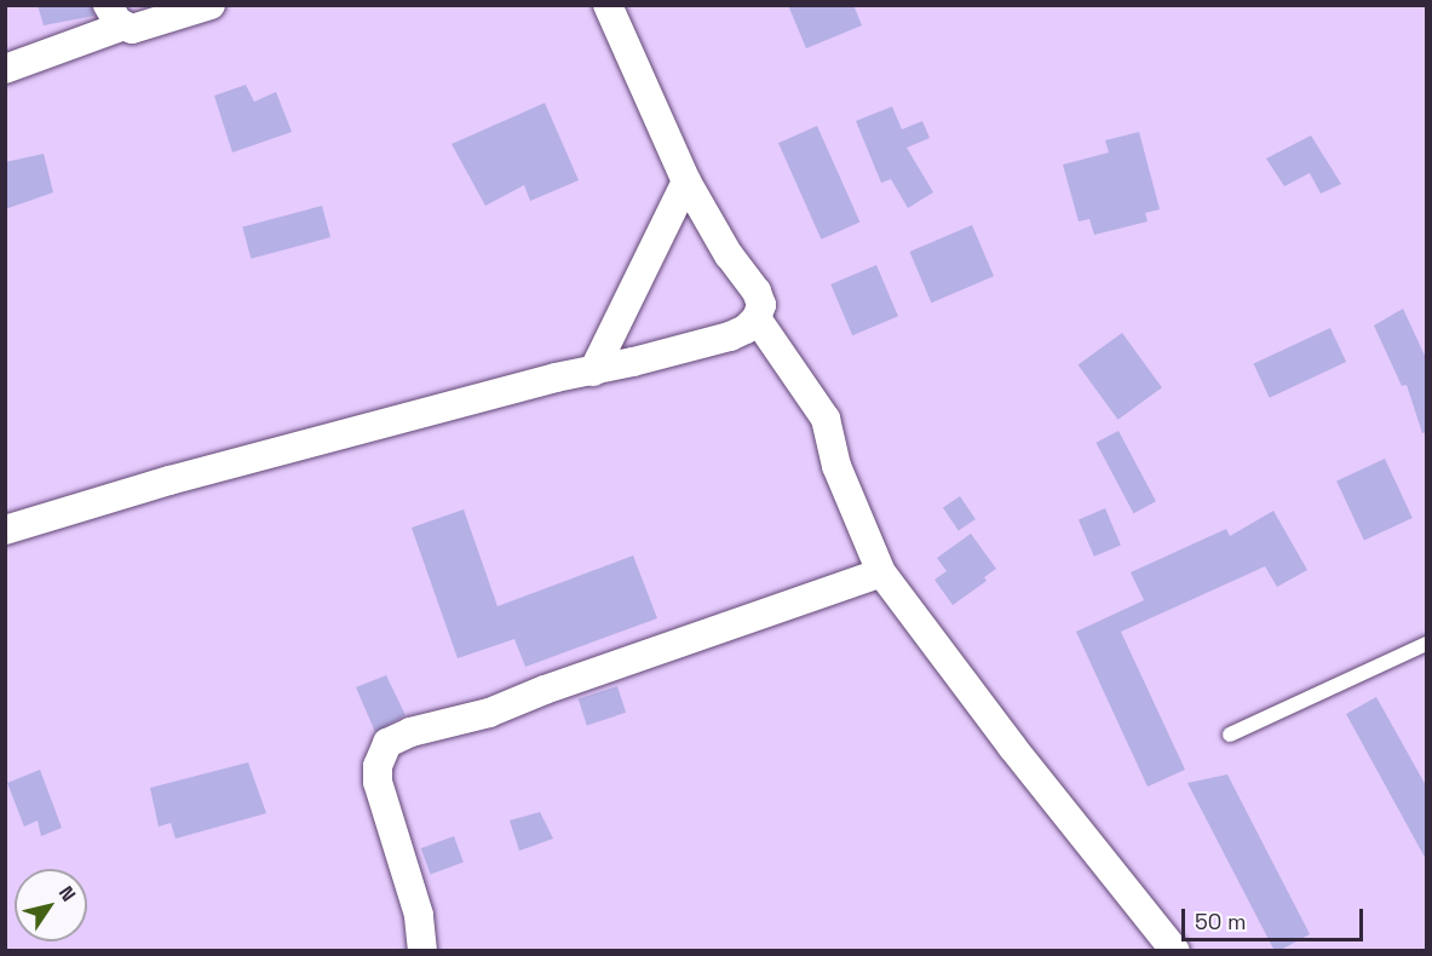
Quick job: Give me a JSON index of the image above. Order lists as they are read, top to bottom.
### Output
{
  "scale_bar": "50 m",
  "north": "top right"
}
